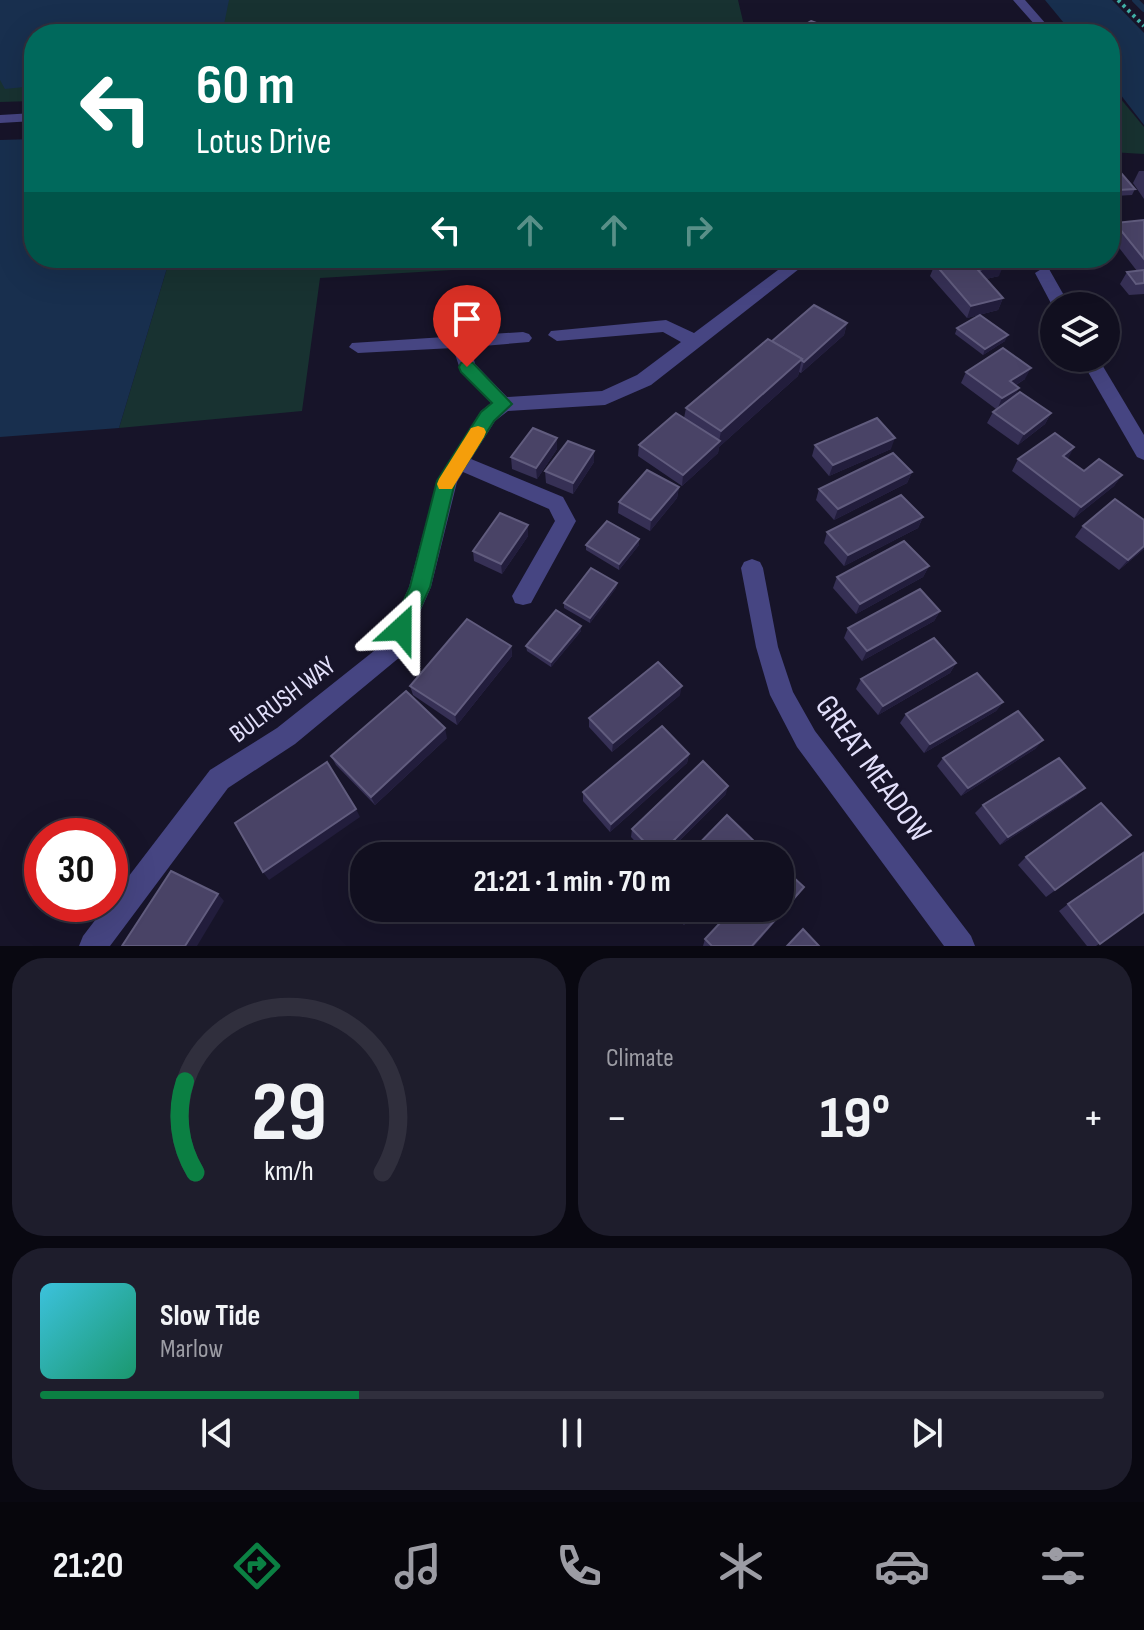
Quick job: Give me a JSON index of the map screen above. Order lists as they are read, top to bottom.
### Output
{
  "streets": {
    "street": ["BULRUSH WAY", "GREAT MEADOW"]
  },
  "page": {
    "turn": ["60 m", "Lotus Drive"],
    "limit": "30",
    "trip": "21:21 · 1 min · 70 m",
    "tile": "Climate",
    "heat": ["−", "19°", "+"],
    "song": ["Slow Tide", "Marlow"],
    "tabs": "21:20",
    "gauge": ["29", "km/h"]
  }
}
